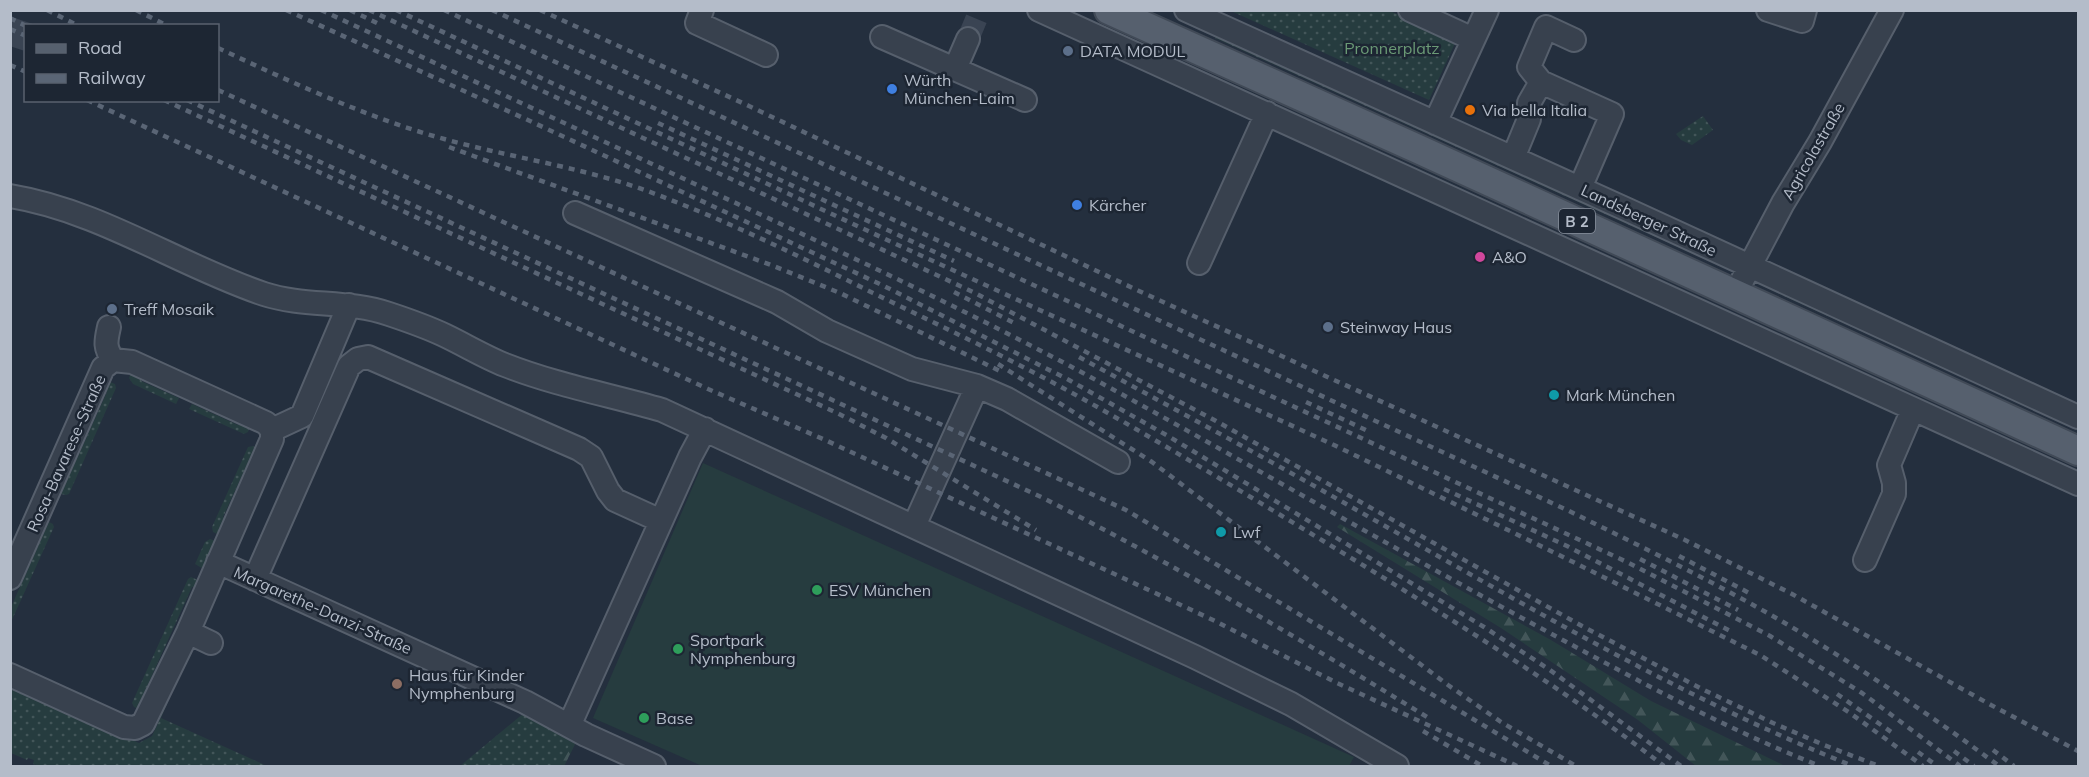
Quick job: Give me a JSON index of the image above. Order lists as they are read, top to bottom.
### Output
{
  "streets": {
    "main road": ["Landsberger Straße", "B 2"],
    "street": ["Agricolastraße", "Rosa-Bavarese-Straße", "Margarethe-Danzi-Straße"]
  },
  "crossings": [
    ["Agricolastraße", "Landsberger Straße"]
  ],
  "parks": ["Pronnerplatz"],
  "places": [
    "DATA MODUL",
    "Würth München-Laim",
    "Via bella Italia",
    "Kärcher",
    "A&O",
    "Treff Mosaik",
    "Steinway Haus",
    "Mark München",
    "Lwf",
    "ESV München",
    "Sportpark Nymphenburg",
    "Haus für Kinder Nymphenburg",
    "Base"
  ],
  "legend": ["Road", "Railway"]
}
